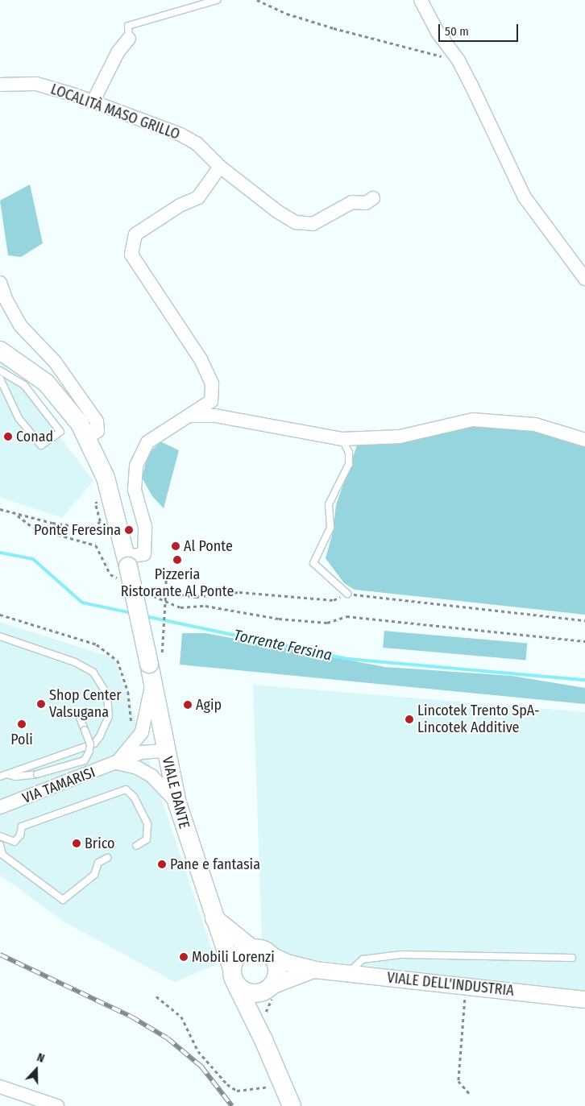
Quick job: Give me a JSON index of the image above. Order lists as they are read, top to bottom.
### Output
{
  "streets": {
    "main road": ["VIALE DANTE"],
    "street": ["LOCALITÀ MASO GRILLO", "VIA TAMARISI", "VIALE DELL'INDUSTRIA"]
  },
  "crossings": [
    ["VIA TAMARISI", "VIALE DANTE"],
    ["VIALE DANTE", "VIALE DELL'INDUSTRIA"]
  ],
  "water": ["Torrente Fersina"],
  "places": [
    "Conad",
    "Ponte Feresina",
    "Al Ponte",
    "Pizzeria Ristorante Al Ponte",
    "Shop Center Valsugana",
    "Agip",
    "Lincotek Trento SpA- Lincotek Additive",
    "Poli",
    "Brico",
    "Pane e fantasia",
    "Mobili Lorenzi"
  ],
  "scale_bar": "50 m",
  "north": "top"
}
